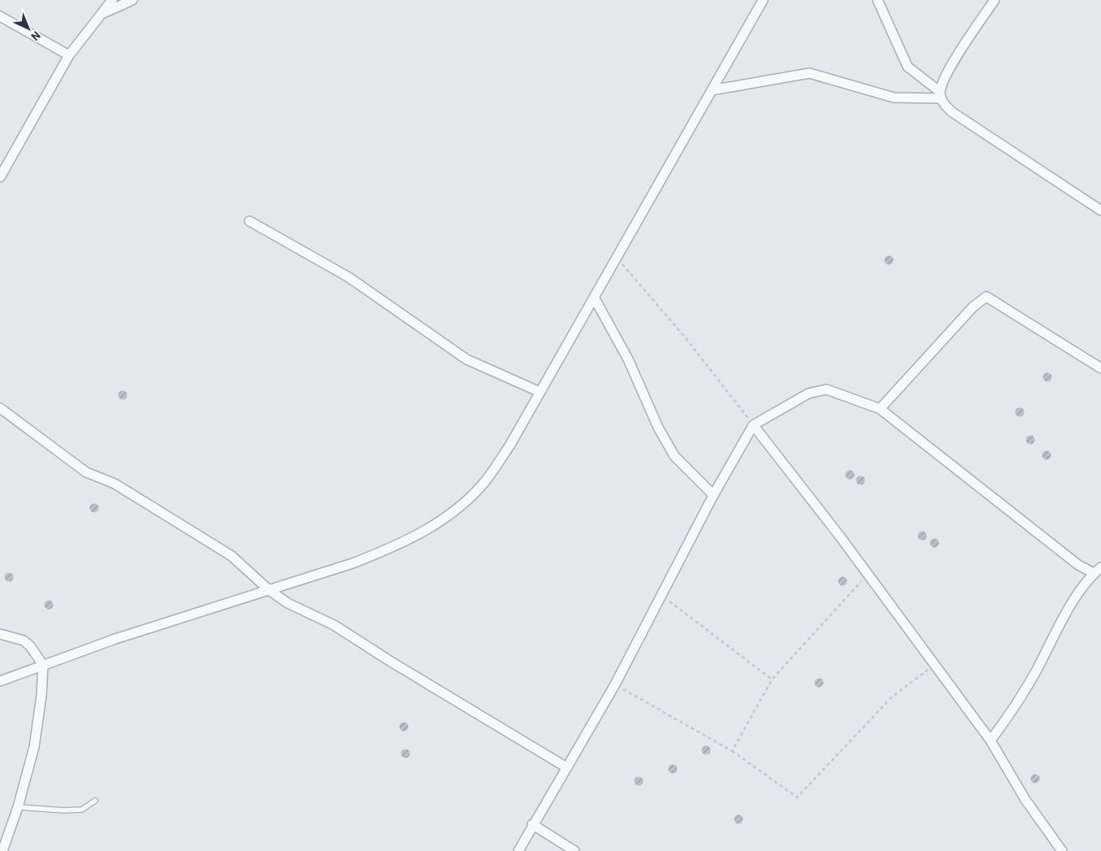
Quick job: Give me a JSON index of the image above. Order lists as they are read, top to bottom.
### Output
{
  "north": "bottom right"
}
